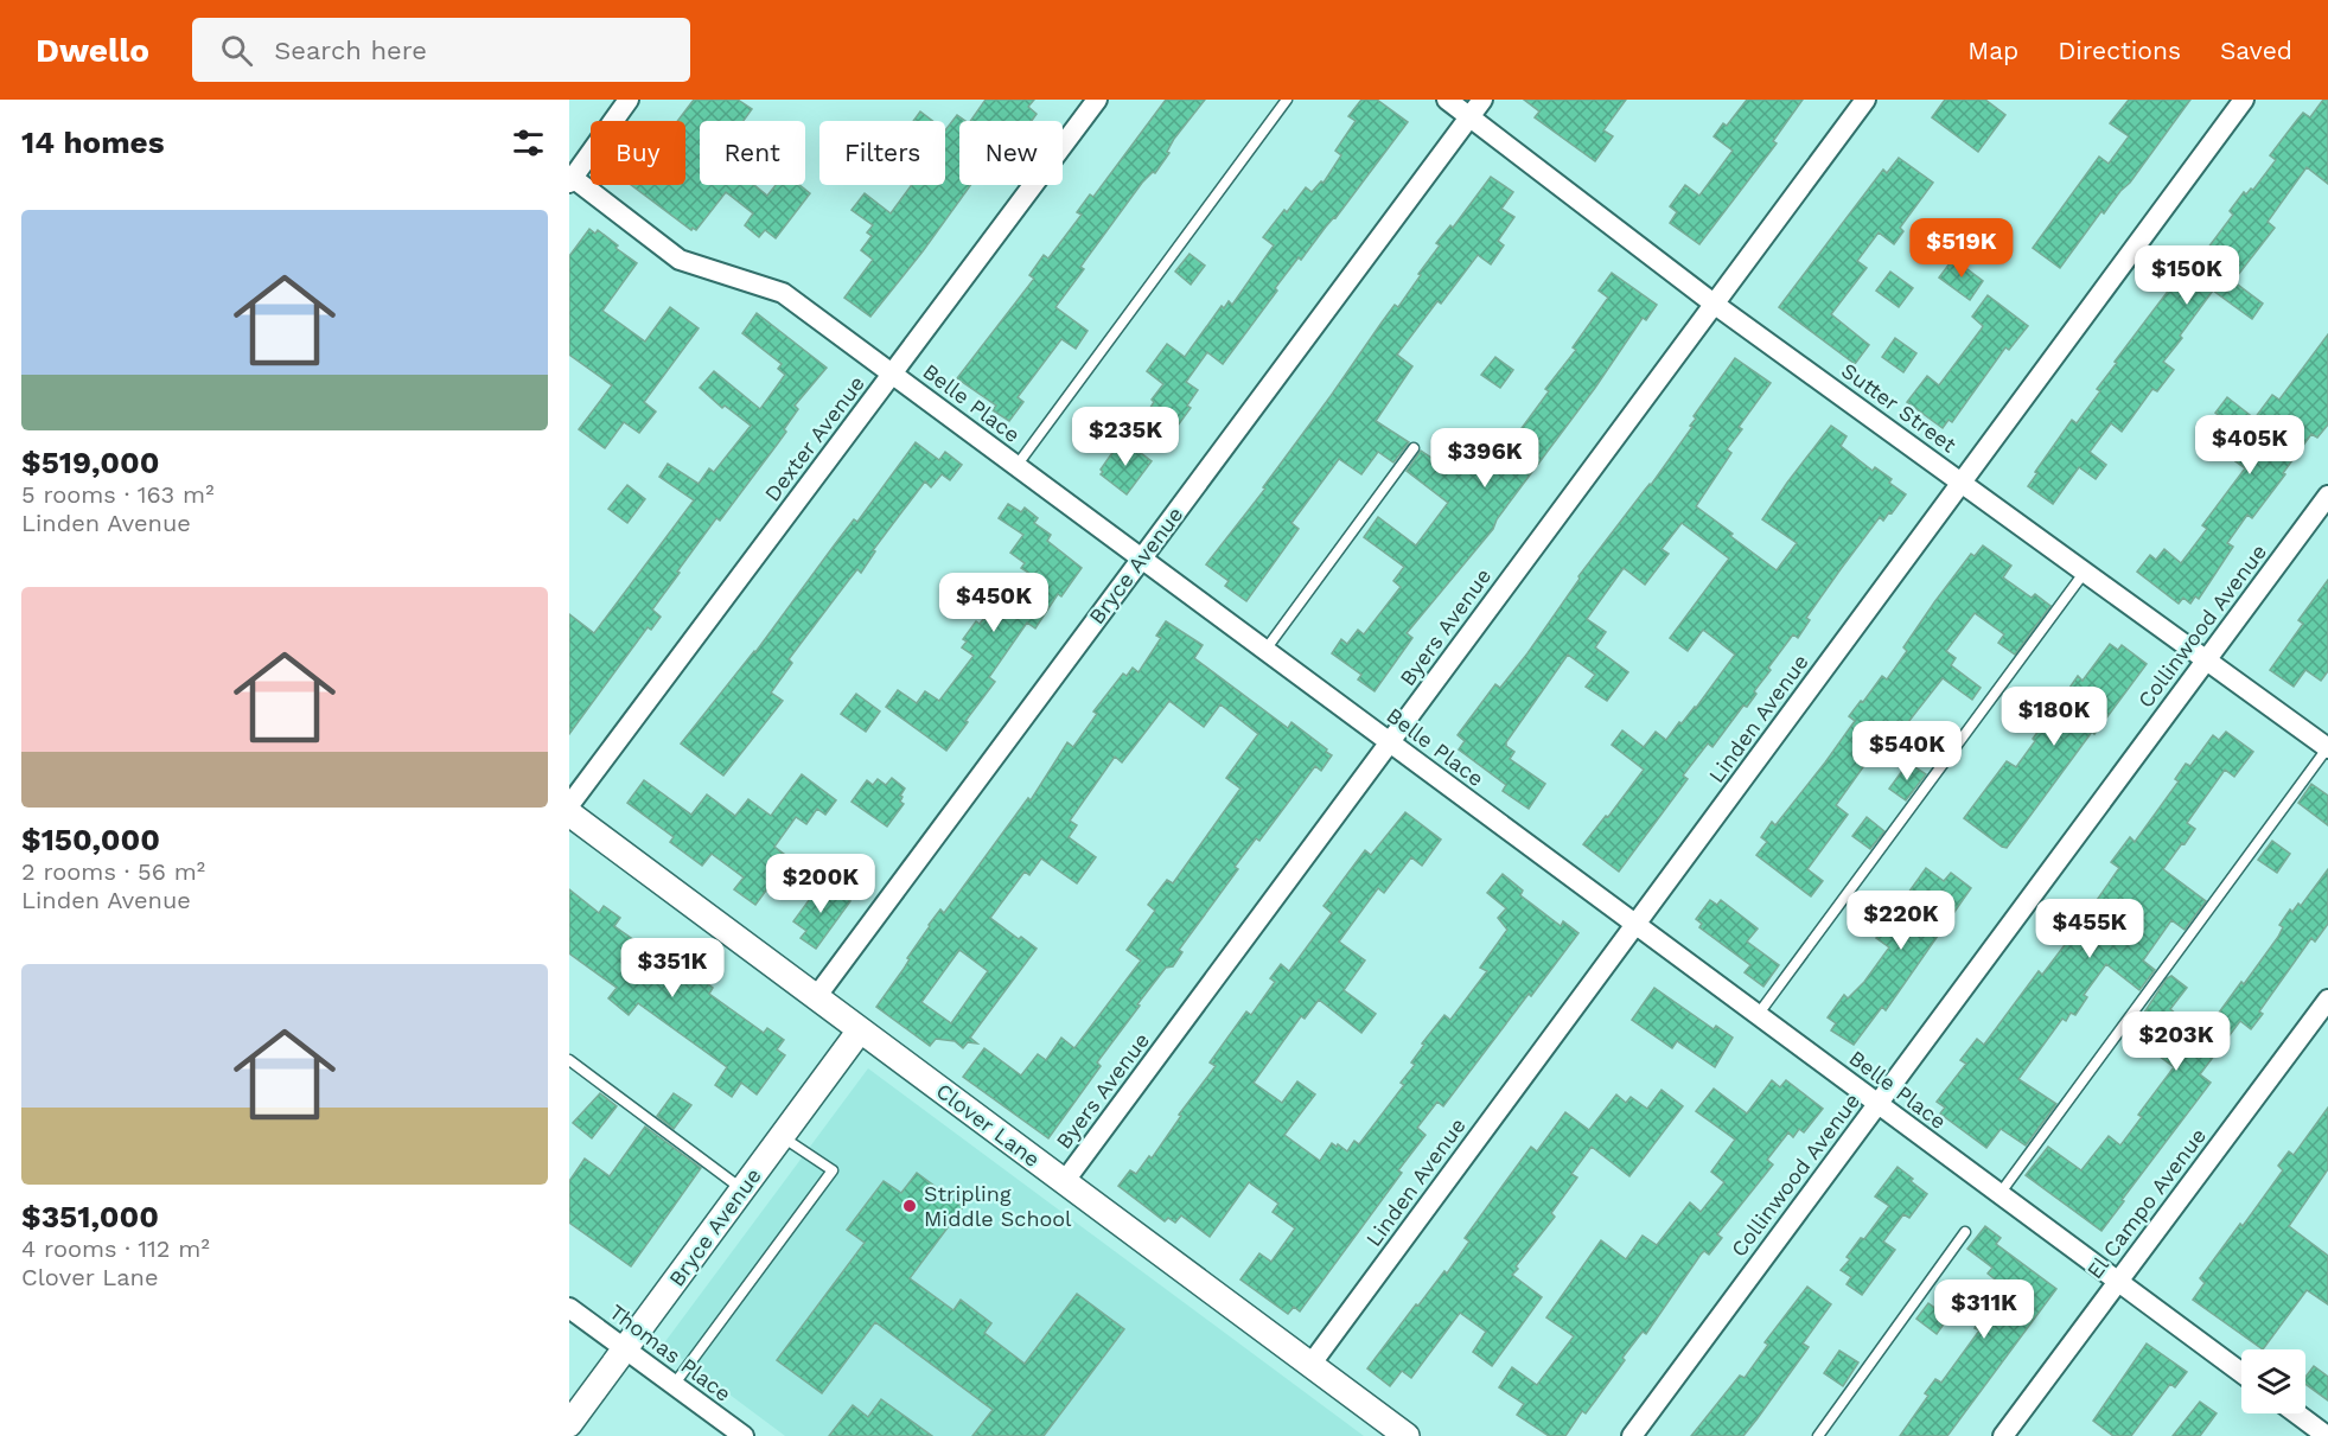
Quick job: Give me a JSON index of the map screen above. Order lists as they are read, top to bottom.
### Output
{
  "streets": {
    "street": [
      "Belle Place",
      "Sutter Street",
      "Dexter Avenue",
      "Bryce Avenue",
      "Collinwood Avenue",
      "Byers Avenue",
      "Linden Avenue",
      "Clover Lane",
      "El Campo Avenue",
      "Thomas Place"
    ]
  },
  "crossings": [
    ["Belle Place", "Dexter Avenue"],
    ["Belle Place", "Bryce Avenue"],
    ["Belle Place", "Collinwood Avenue"],
    ["Belle Place", "Byers Avenue"],
    ["Belle Place", "Linden Avenue"],
    ["Belle Place", "El Campo Avenue"],
    ["Sutter Street", "Bryce Avenue"],
    ["Sutter Street", "Collinwood Avenue"],
    ["Sutter Street", "Byers Avenue"],
    ["Sutter Street", "Linden Avenue"],
    ["Bryce Avenue", "Clover Lane"],
    ["Bryce Avenue", "Thomas Place"],
    ["Byers Avenue", "Clover Lane"],
    ["Linden Avenue", "Clover Lane"]
  ],
  "places": ["Stripling Middle School"],
  "page": {
    "header": "Dwello",
    "search": "Search here",
    "nav": ["Map", "Directions", "Saved"],
    "heading": "14 homes",
    "chip": [
      "Buy",
      "Rent",
      "Filters",
      "New"
    ],
    "list": [
      {
        "name": "$519,000",
        "note": "5 rooms · 163 m² · Linden Avenue"
      },
      {
        "name": "$150,000",
        "note": "2 rooms · 56 m² · Linden Avenue"
      },
      {
        "name": "$351,000",
        "note": "4 rooms · 112 m² · Clover Lane"
      }
    ],
    "price": [
      "$519K",
      "$150K",
      "$235K",
      "$405K",
      "$396K",
      "$450K",
      "$180K",
      "$540K",
      "$200K",
      "$220K",
      "$455K",
      "$351K",
      "$203K",
      "$311K"
    ]
  }
}
